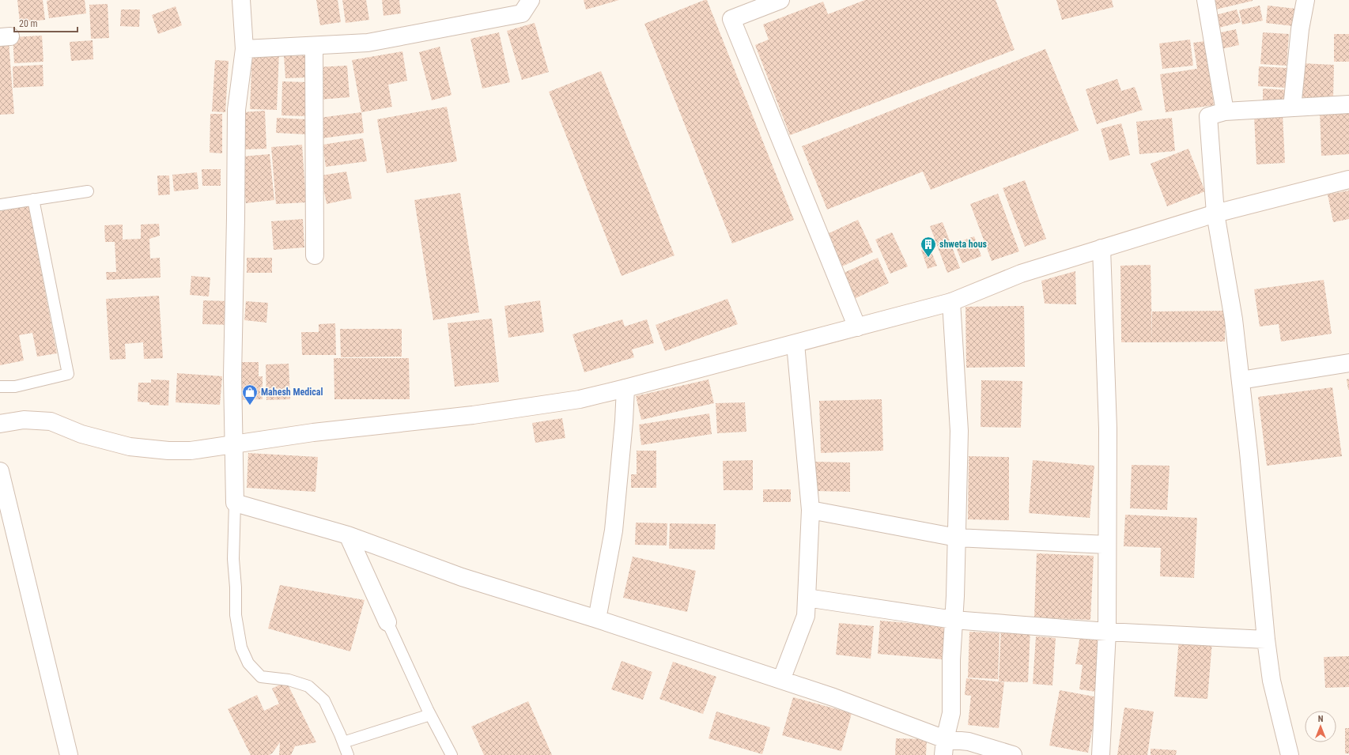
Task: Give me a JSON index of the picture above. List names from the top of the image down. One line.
{"places":{"building":["shweta hous"],"shop":["Mahesh Medical"]},"scale_bar":"20 m","north":"top"}
